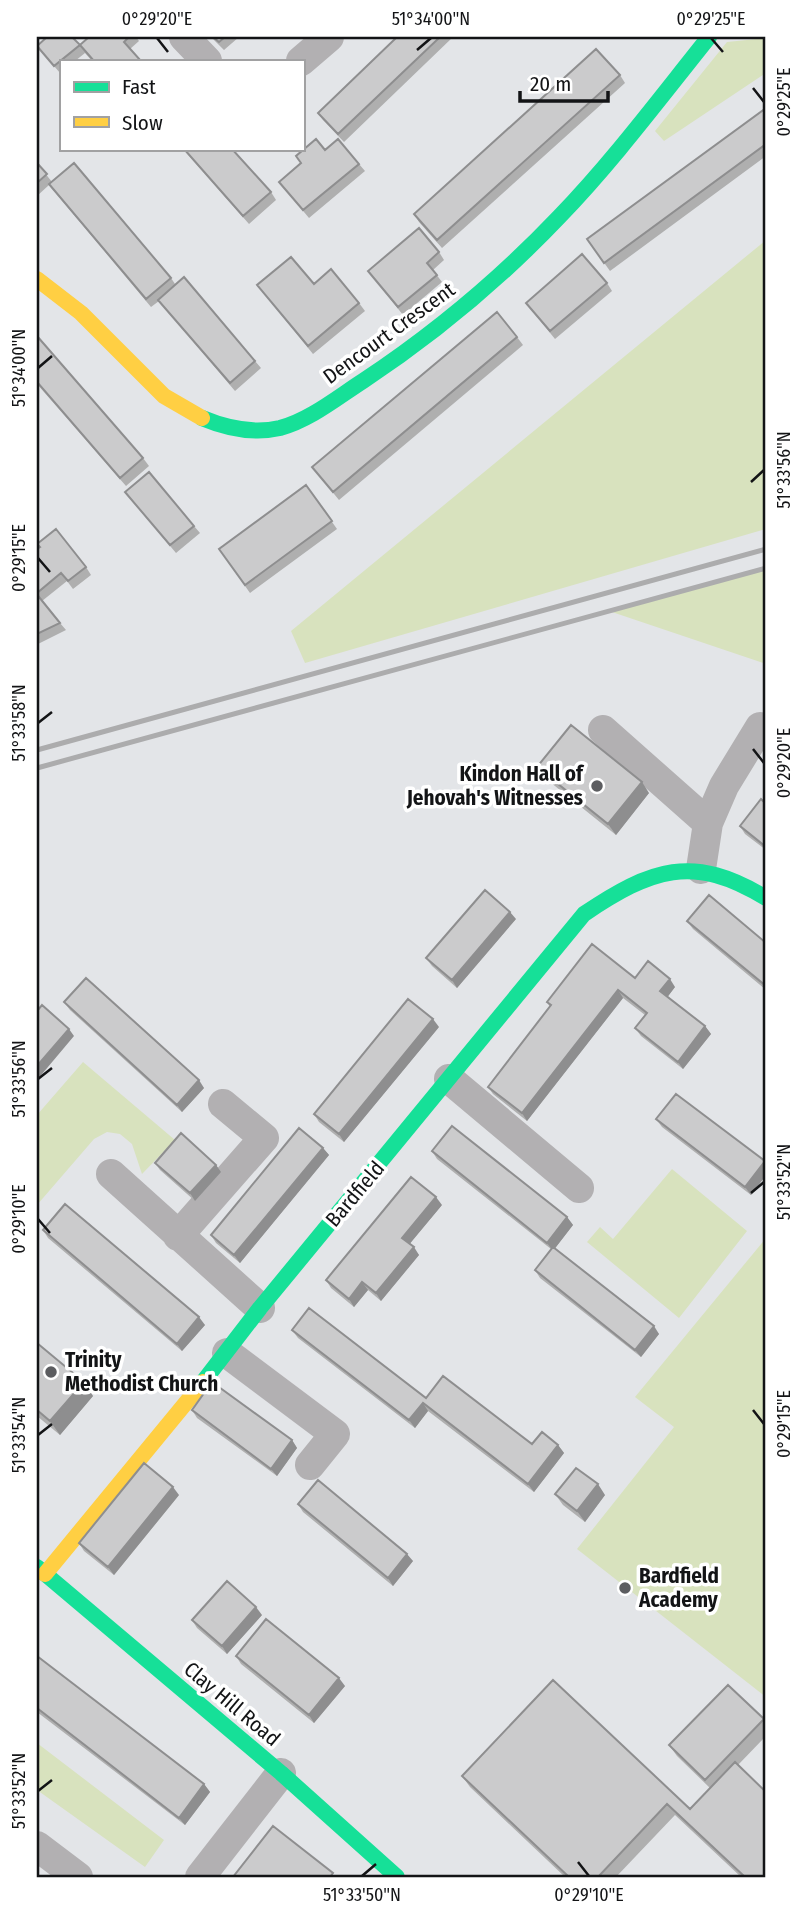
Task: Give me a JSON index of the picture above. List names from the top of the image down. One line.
{"streets":{"street":["Dencourt Crescent","Bardfield","Clay Hill Road"]},"crossings":[["Bardfield","Clay Hill Road"]],"places":["Kindon Hall of Jehovah's Witnesses","Trinity Methodist Church","Bardfield Academy"],"legend":["Fast","Slow"],"scale_bar":"20 m","coordinates":["0°29'20\"E","51°34'00\"N","0°29'25\"E","51°33'56\"N","0°29'15\"E","51°33'58\"N","51°33'52\"N","0°29'10\"E","51°33'54\"N","51°33'50\"N"]}
